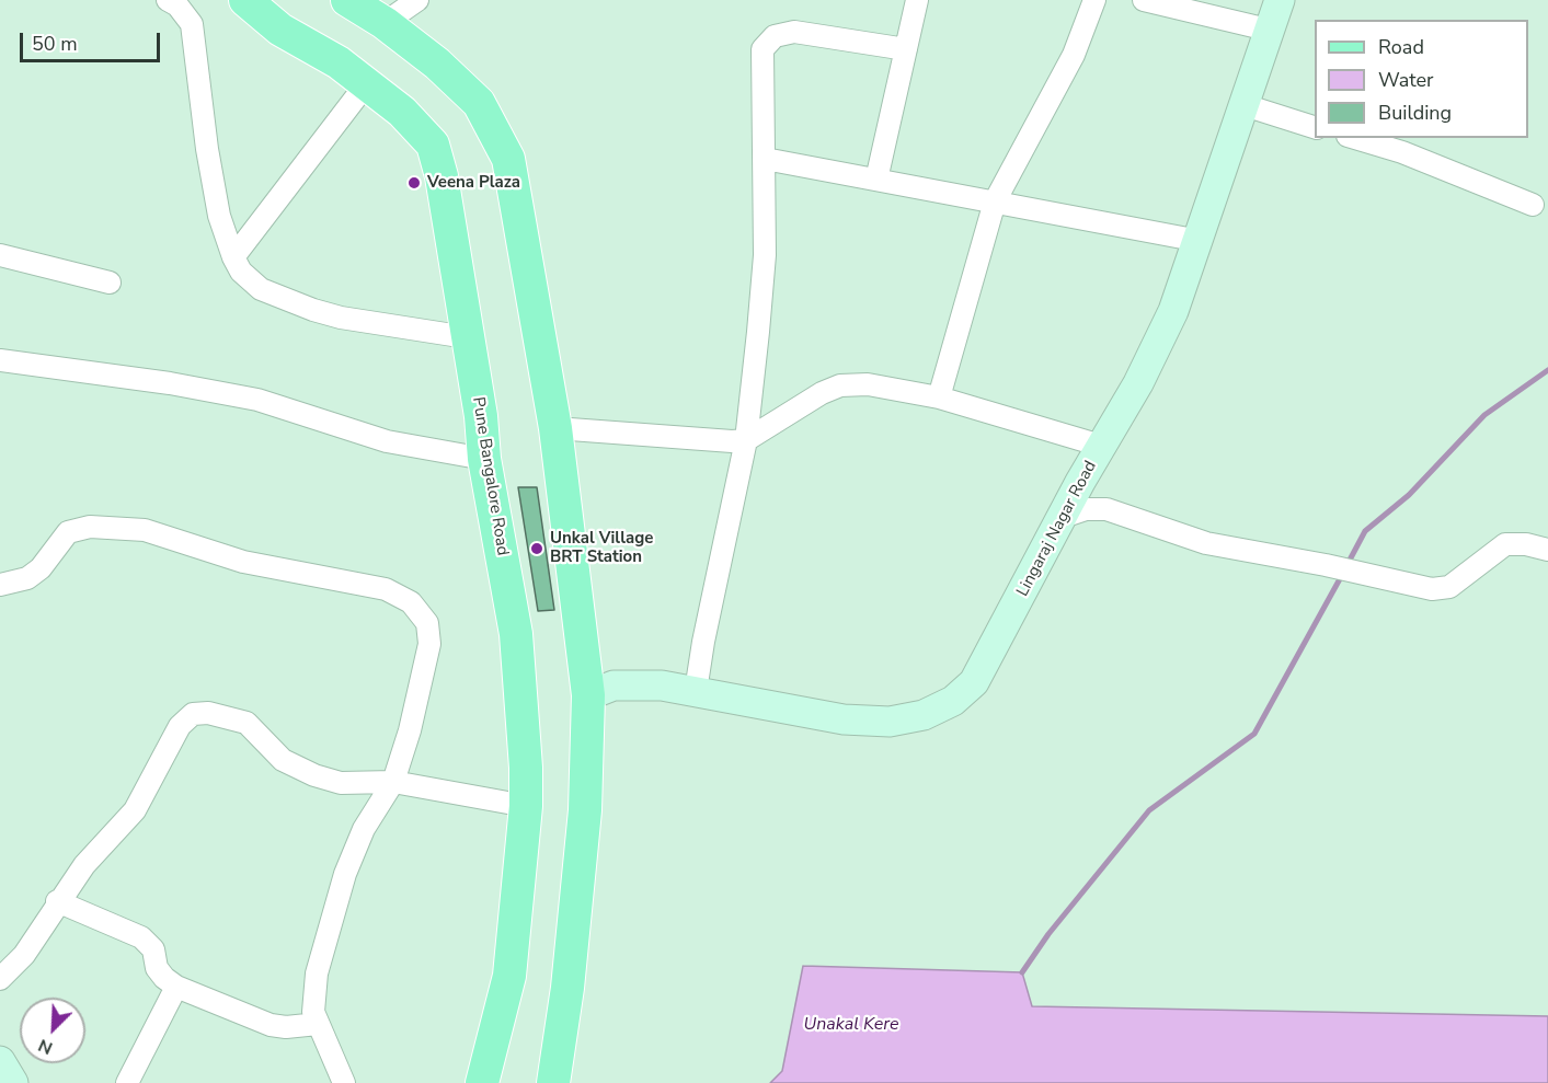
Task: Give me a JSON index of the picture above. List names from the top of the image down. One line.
{"streets":{"main road":["Pune Bangalore Road"],"street":["Lingaraj Nagar Road"]},"water":["Unakal Kere"],"places":["Veena Plaza","Unkal Village BRT Station"],"legend":["Road","Water","Building"],"scale_bar":"50 m","north":"bottom left"}
